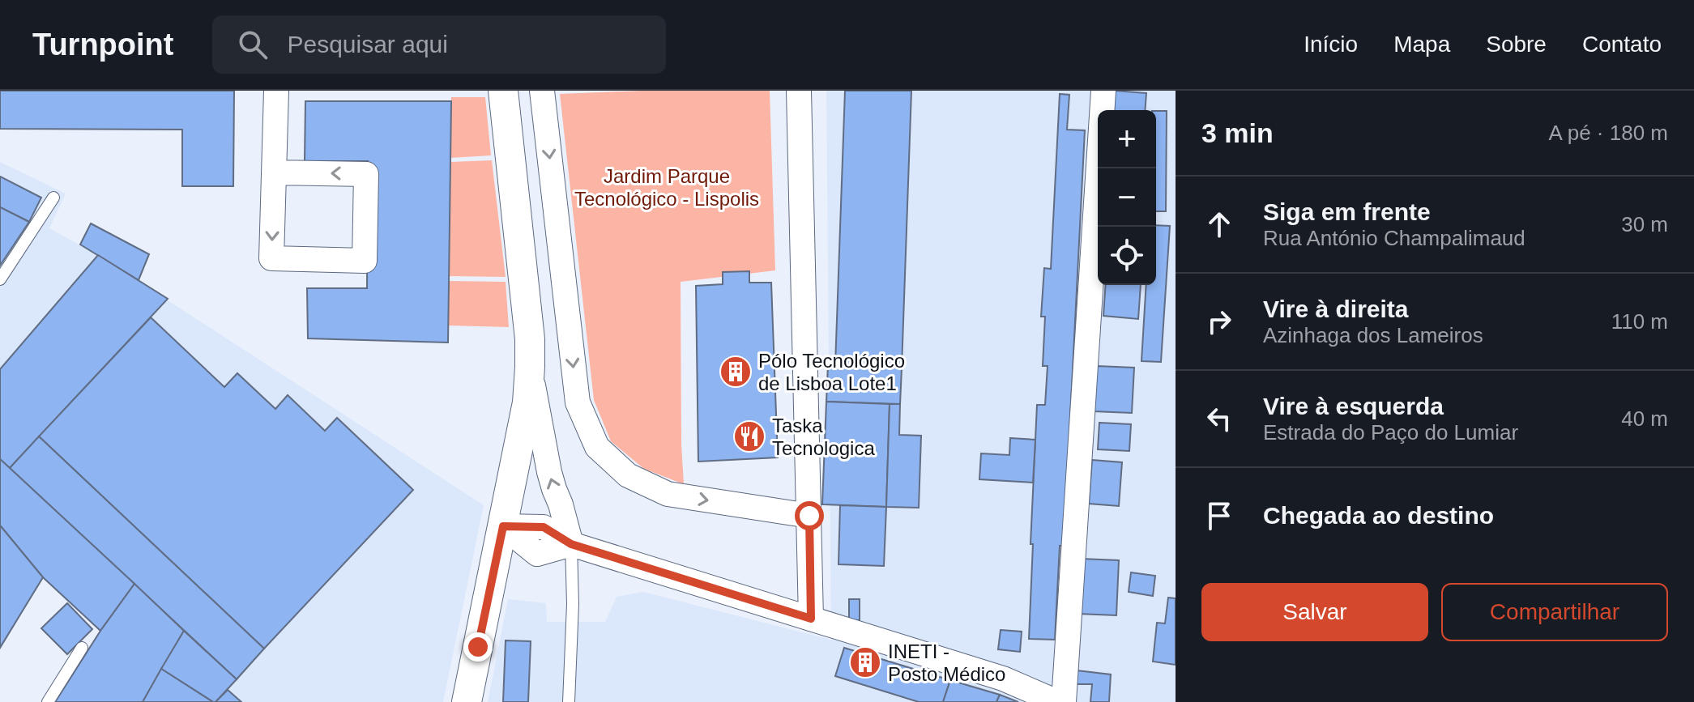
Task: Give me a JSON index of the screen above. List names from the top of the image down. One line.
{"parks":["Jardim Parque Tecnológico - Lispolis"],"places":{"building":["Pólo Tecnológico de Lisboa Lote1","INETI - Posto Médico"],"restaurant":["Taska Tecnologica"]},"page":{"header":"Turnpoint","search":"Pesquisar aqui","nav":["Início","Mapa","Sobre","Contato"],"heading":["3 min","A pé · 180 m"],"map_buttons":["+","−"],"list":[["Siga em frente","Rua António Champalimaud","30 m"],["Vire à direita","Azinhaga dos Lameiros","110 m"],["Vire à esquerda","Estrada do Paço do Lumiar","40 m"],"Chegada ao destino"],"buttons":["Salvar","Compartilhar"]}}
